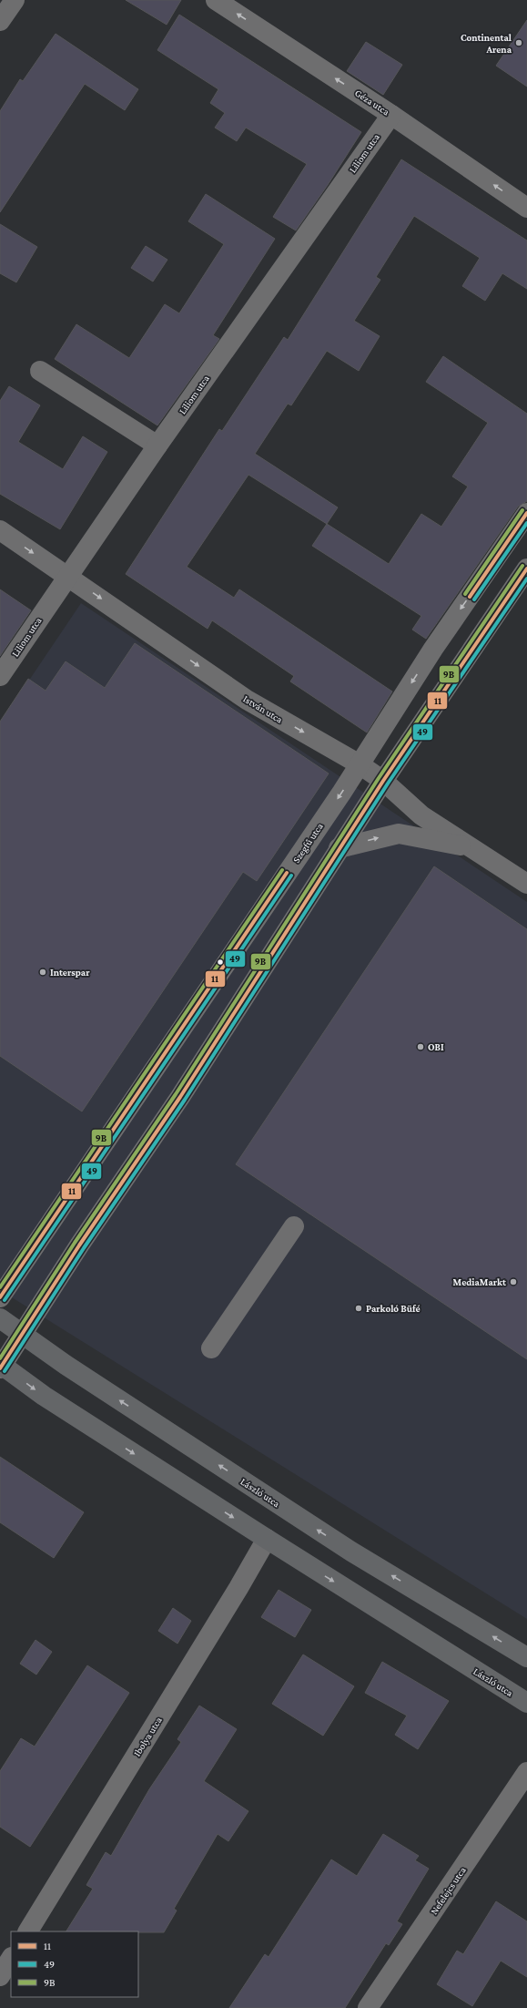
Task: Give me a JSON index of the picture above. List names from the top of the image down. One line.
{"streets":{"main road":["László utca"],"street":["Géza utca","Liliom utca","István utca","Szegfű utca","Ibolya utca","Nefelejcs utca"]},"crossings":[["Géza utca","Liliom utca"],["Liliom utca","István utca"],["István utca","Szegfű utca"],["László utca","Ibolya utca"]],"one_way":["Géza utca","István utca"],"places":["Continental Arena","Interspar","OBI","MediaMarkt","Parkoló Büfé"],"lines":["transit line 9B","transit line 11","transit line 49"],"legend":["11","49","9B"]}
